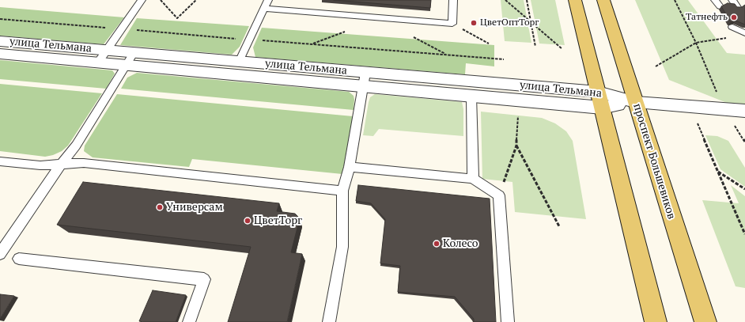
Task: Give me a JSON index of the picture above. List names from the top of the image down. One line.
{"streets":{"main road":["проспект Большевиков"],"street":["улица Тельмана"]},"crossings":[["улица Тельмана","проспект Большевиков"]],"places":["Татнефть","ЦветОптТорг","Универсам","ЦветТорг","Колесо"]}
